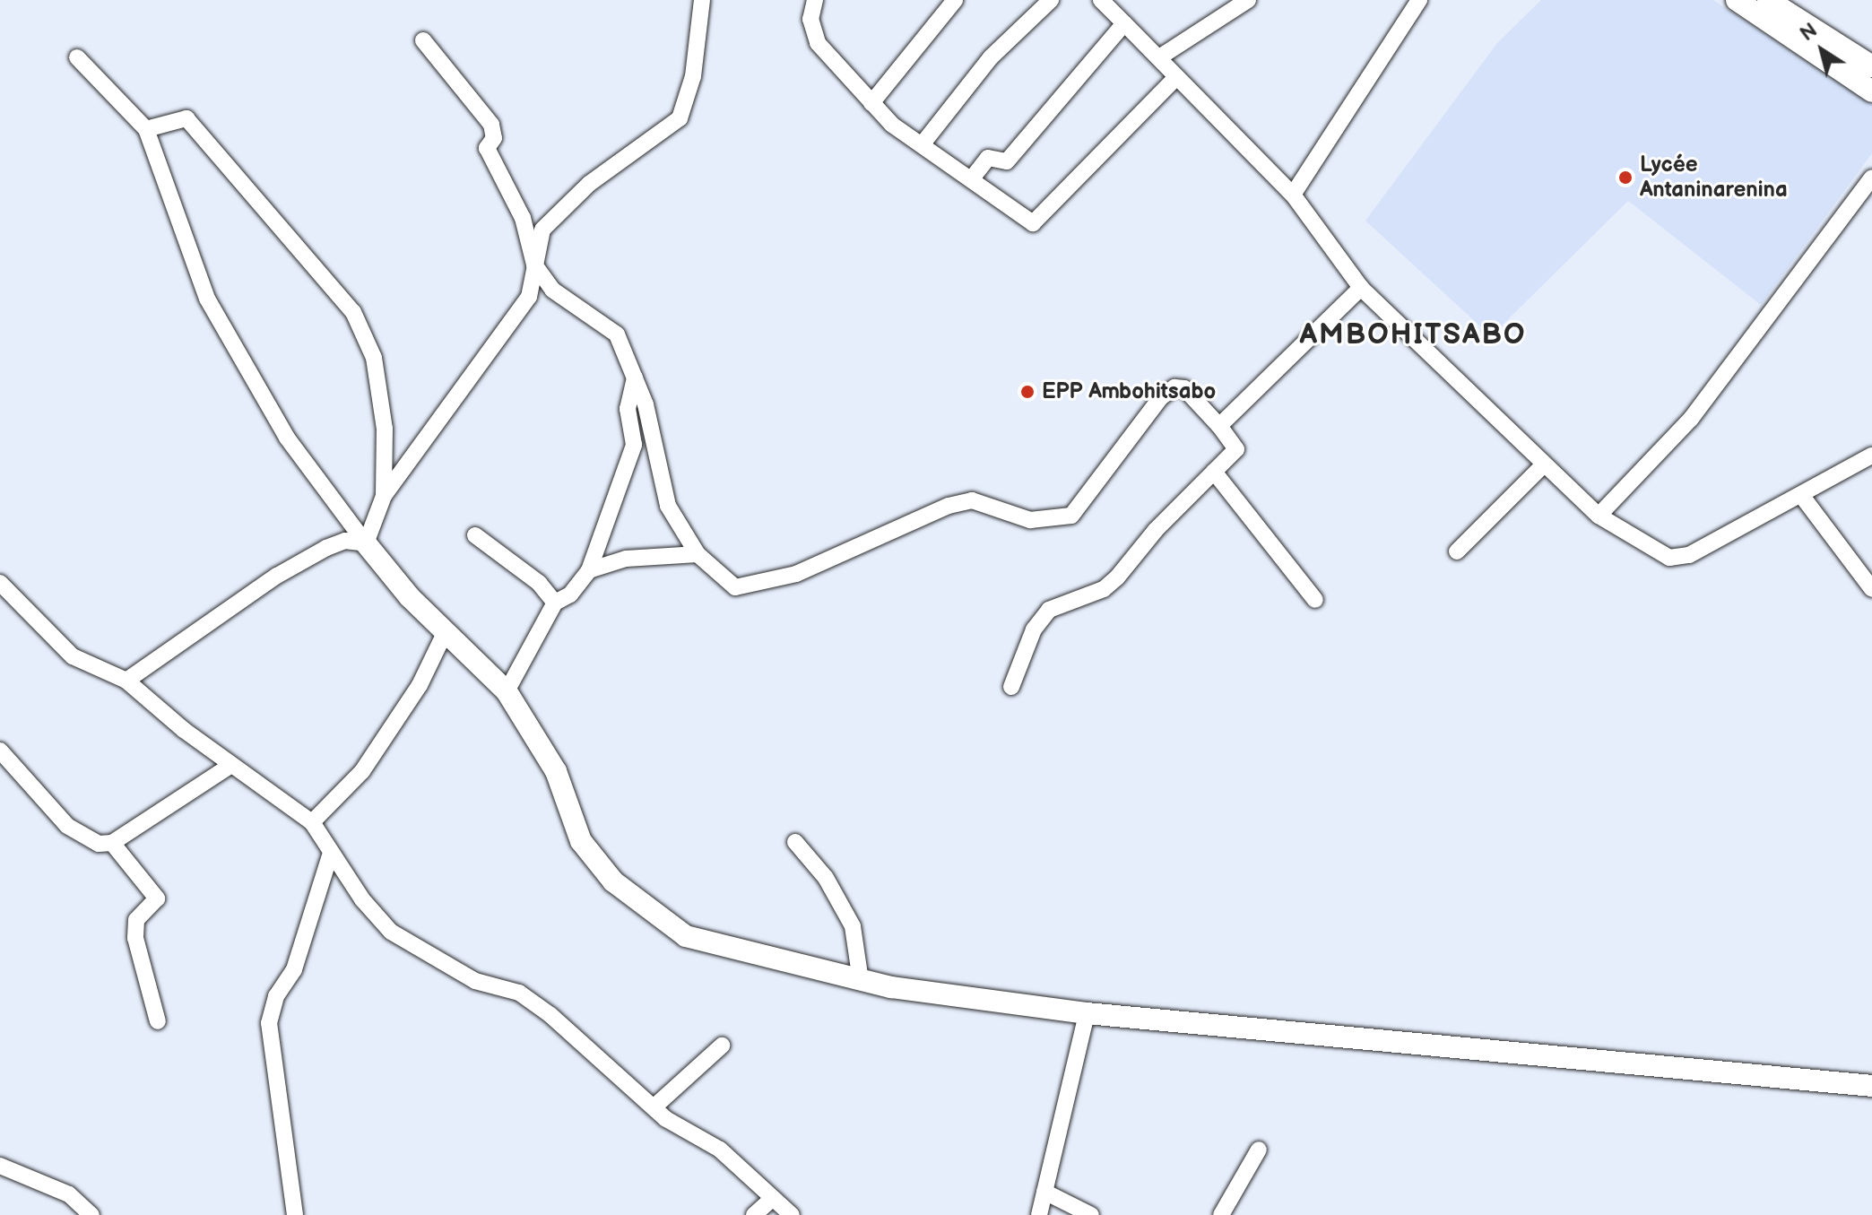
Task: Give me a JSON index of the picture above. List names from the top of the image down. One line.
{"districts":["AMBOHITSABO"],"places":["Lycée Antaninarenina","EPP Ambohitsabo"],"north":"top left"}
